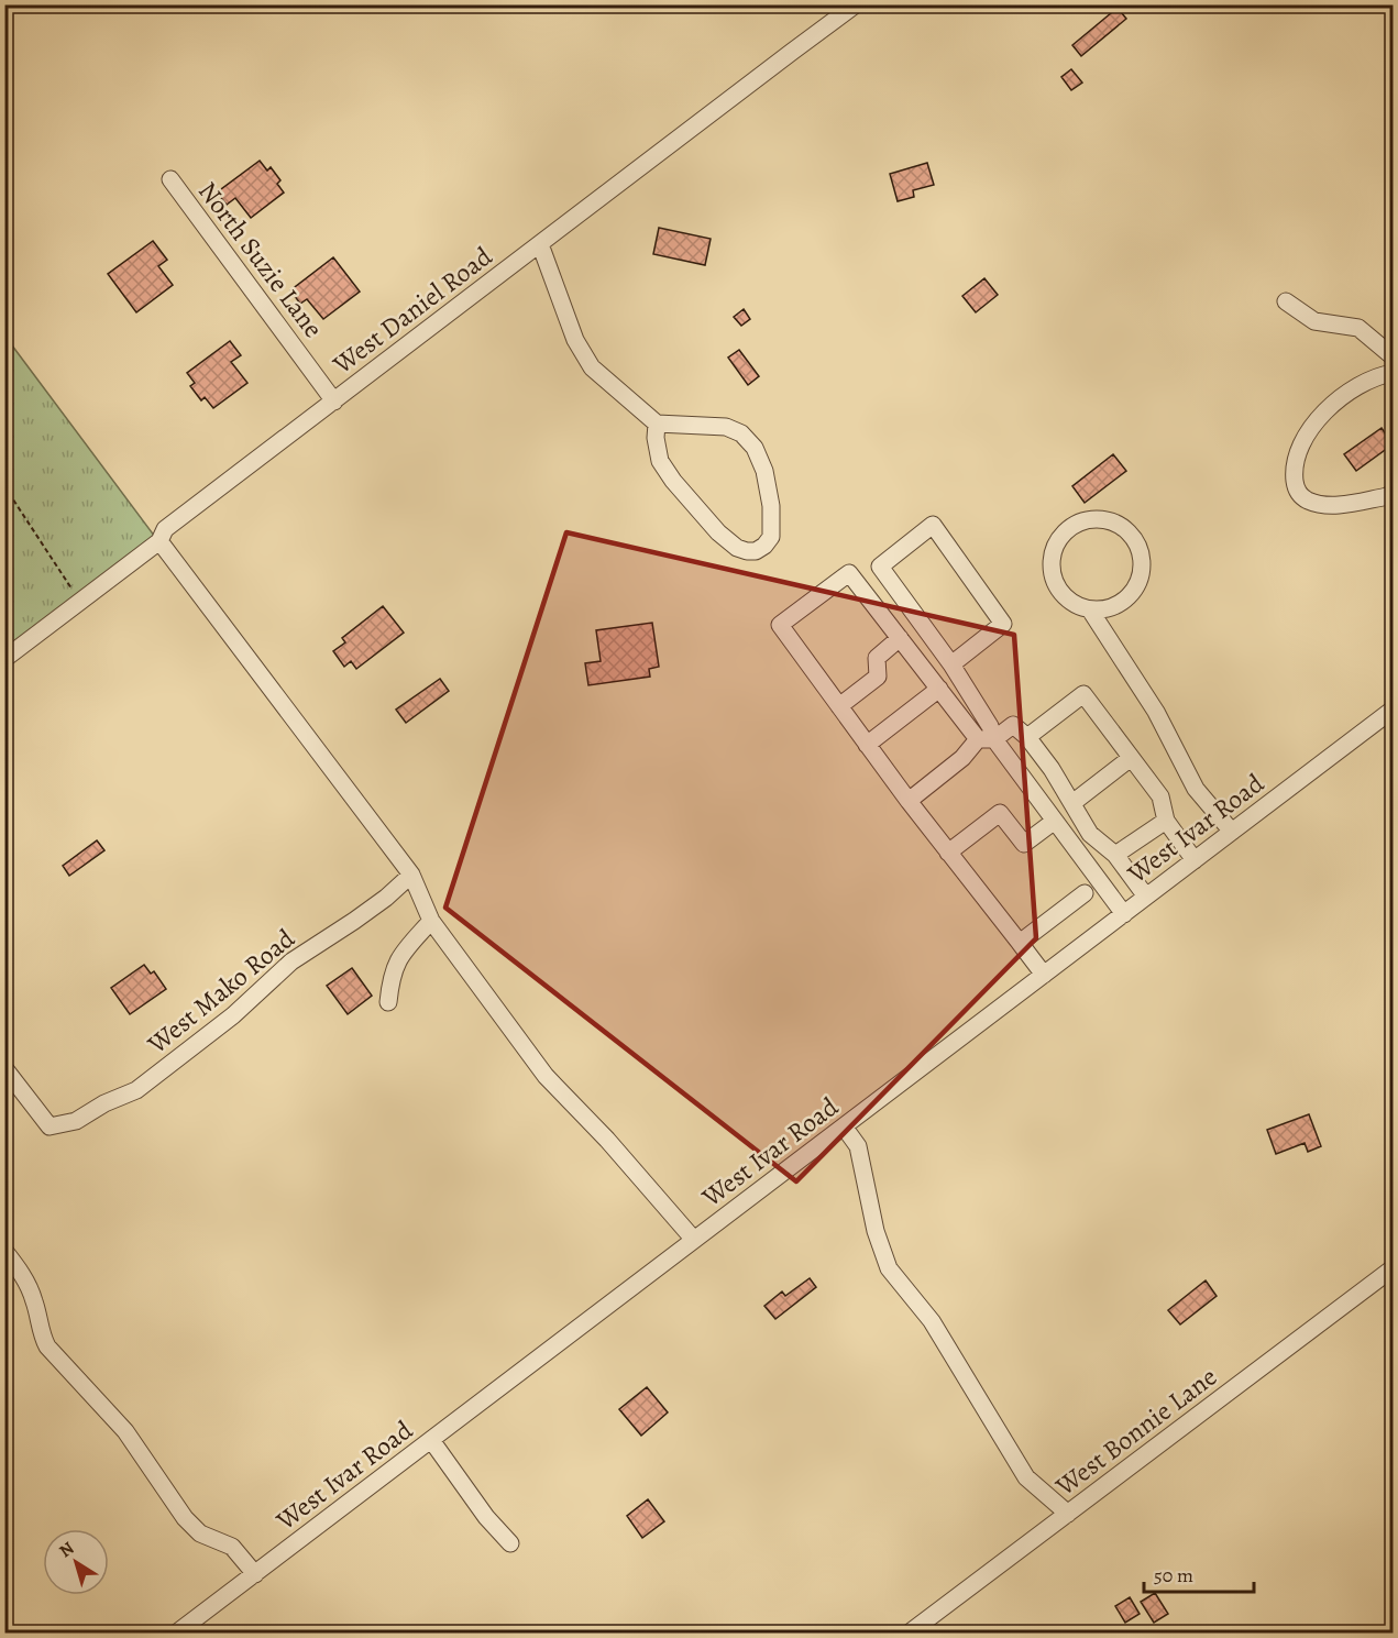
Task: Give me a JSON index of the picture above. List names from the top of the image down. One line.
{"streets":{"street":["North Suzie Lane","West Daniel Road","West Ivar Road","West Mako Road","West Bonnie Lane"]},"crossings":[["North Suzie Lane","West Daniel Road"]],"scale_bar":"50 m","north":"top left"}
